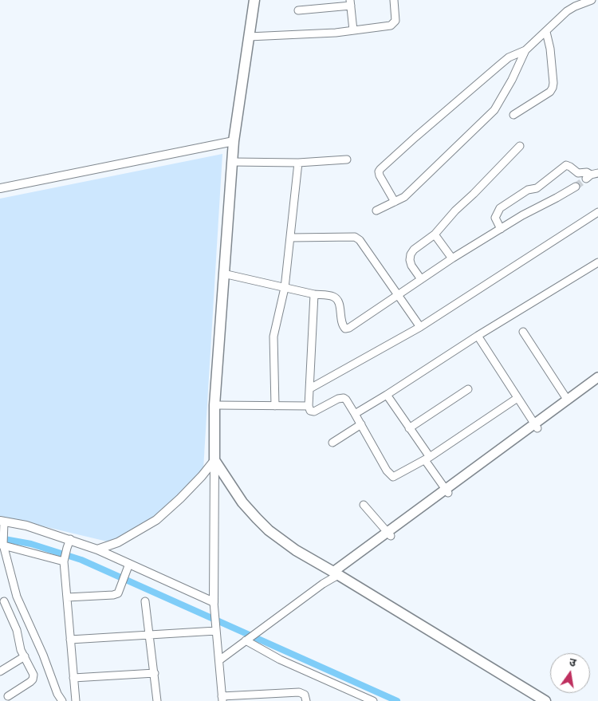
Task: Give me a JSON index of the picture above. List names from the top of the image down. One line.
{"north":"top"}
